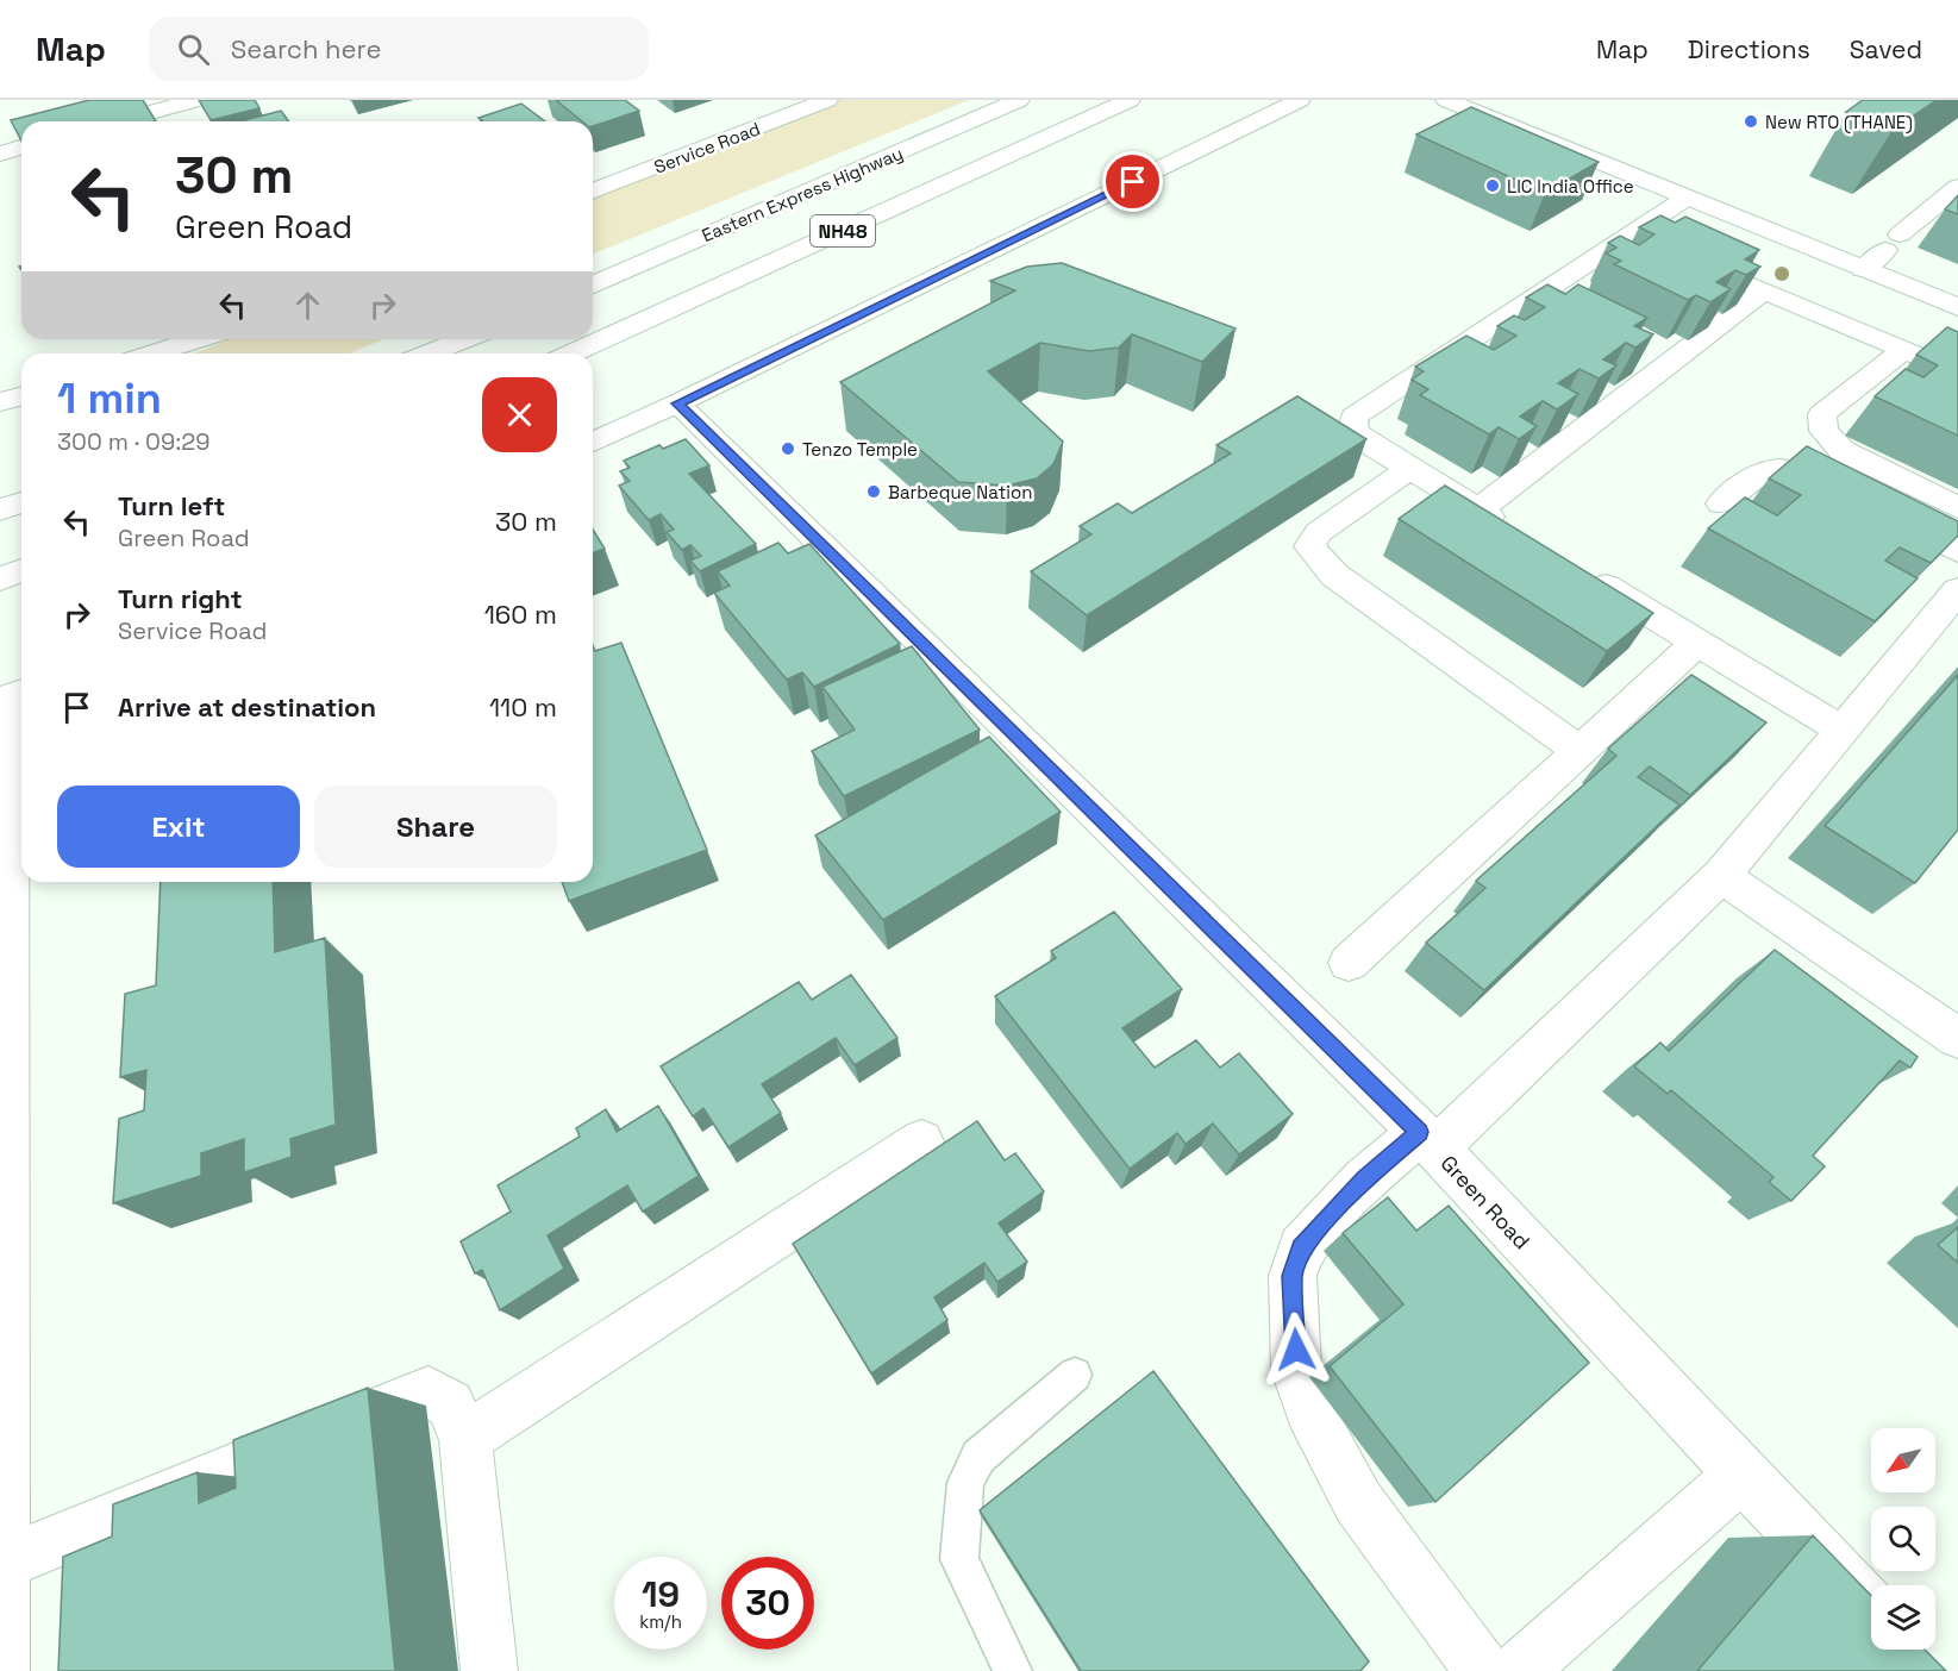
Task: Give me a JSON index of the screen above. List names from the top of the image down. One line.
{"streets":{"main road":["Service Road","Eastern Express Highway","NH48","Green Road"]},"places":["New RTO (THANE)","LIC India Office","Tenzo Temple","Barbeque Nation"],"north":"bottom left","page":{"header":"Map","search":"Search here","nav":["Map","Directions","Saved"],"turn":["30 m","Green Road"],"heading":["1 min","300 m · 09:29"],"list":[{"name":"Turn left","note":"Green Road","value":"30 m"},{"name":"Turn right","note":"Service Road","value":"160 m"},{"name":"Arrive at destination","value":"110 m"}],"buttons":["Exit","Share"],"speed":"19 km/h","limit":"30"}}
